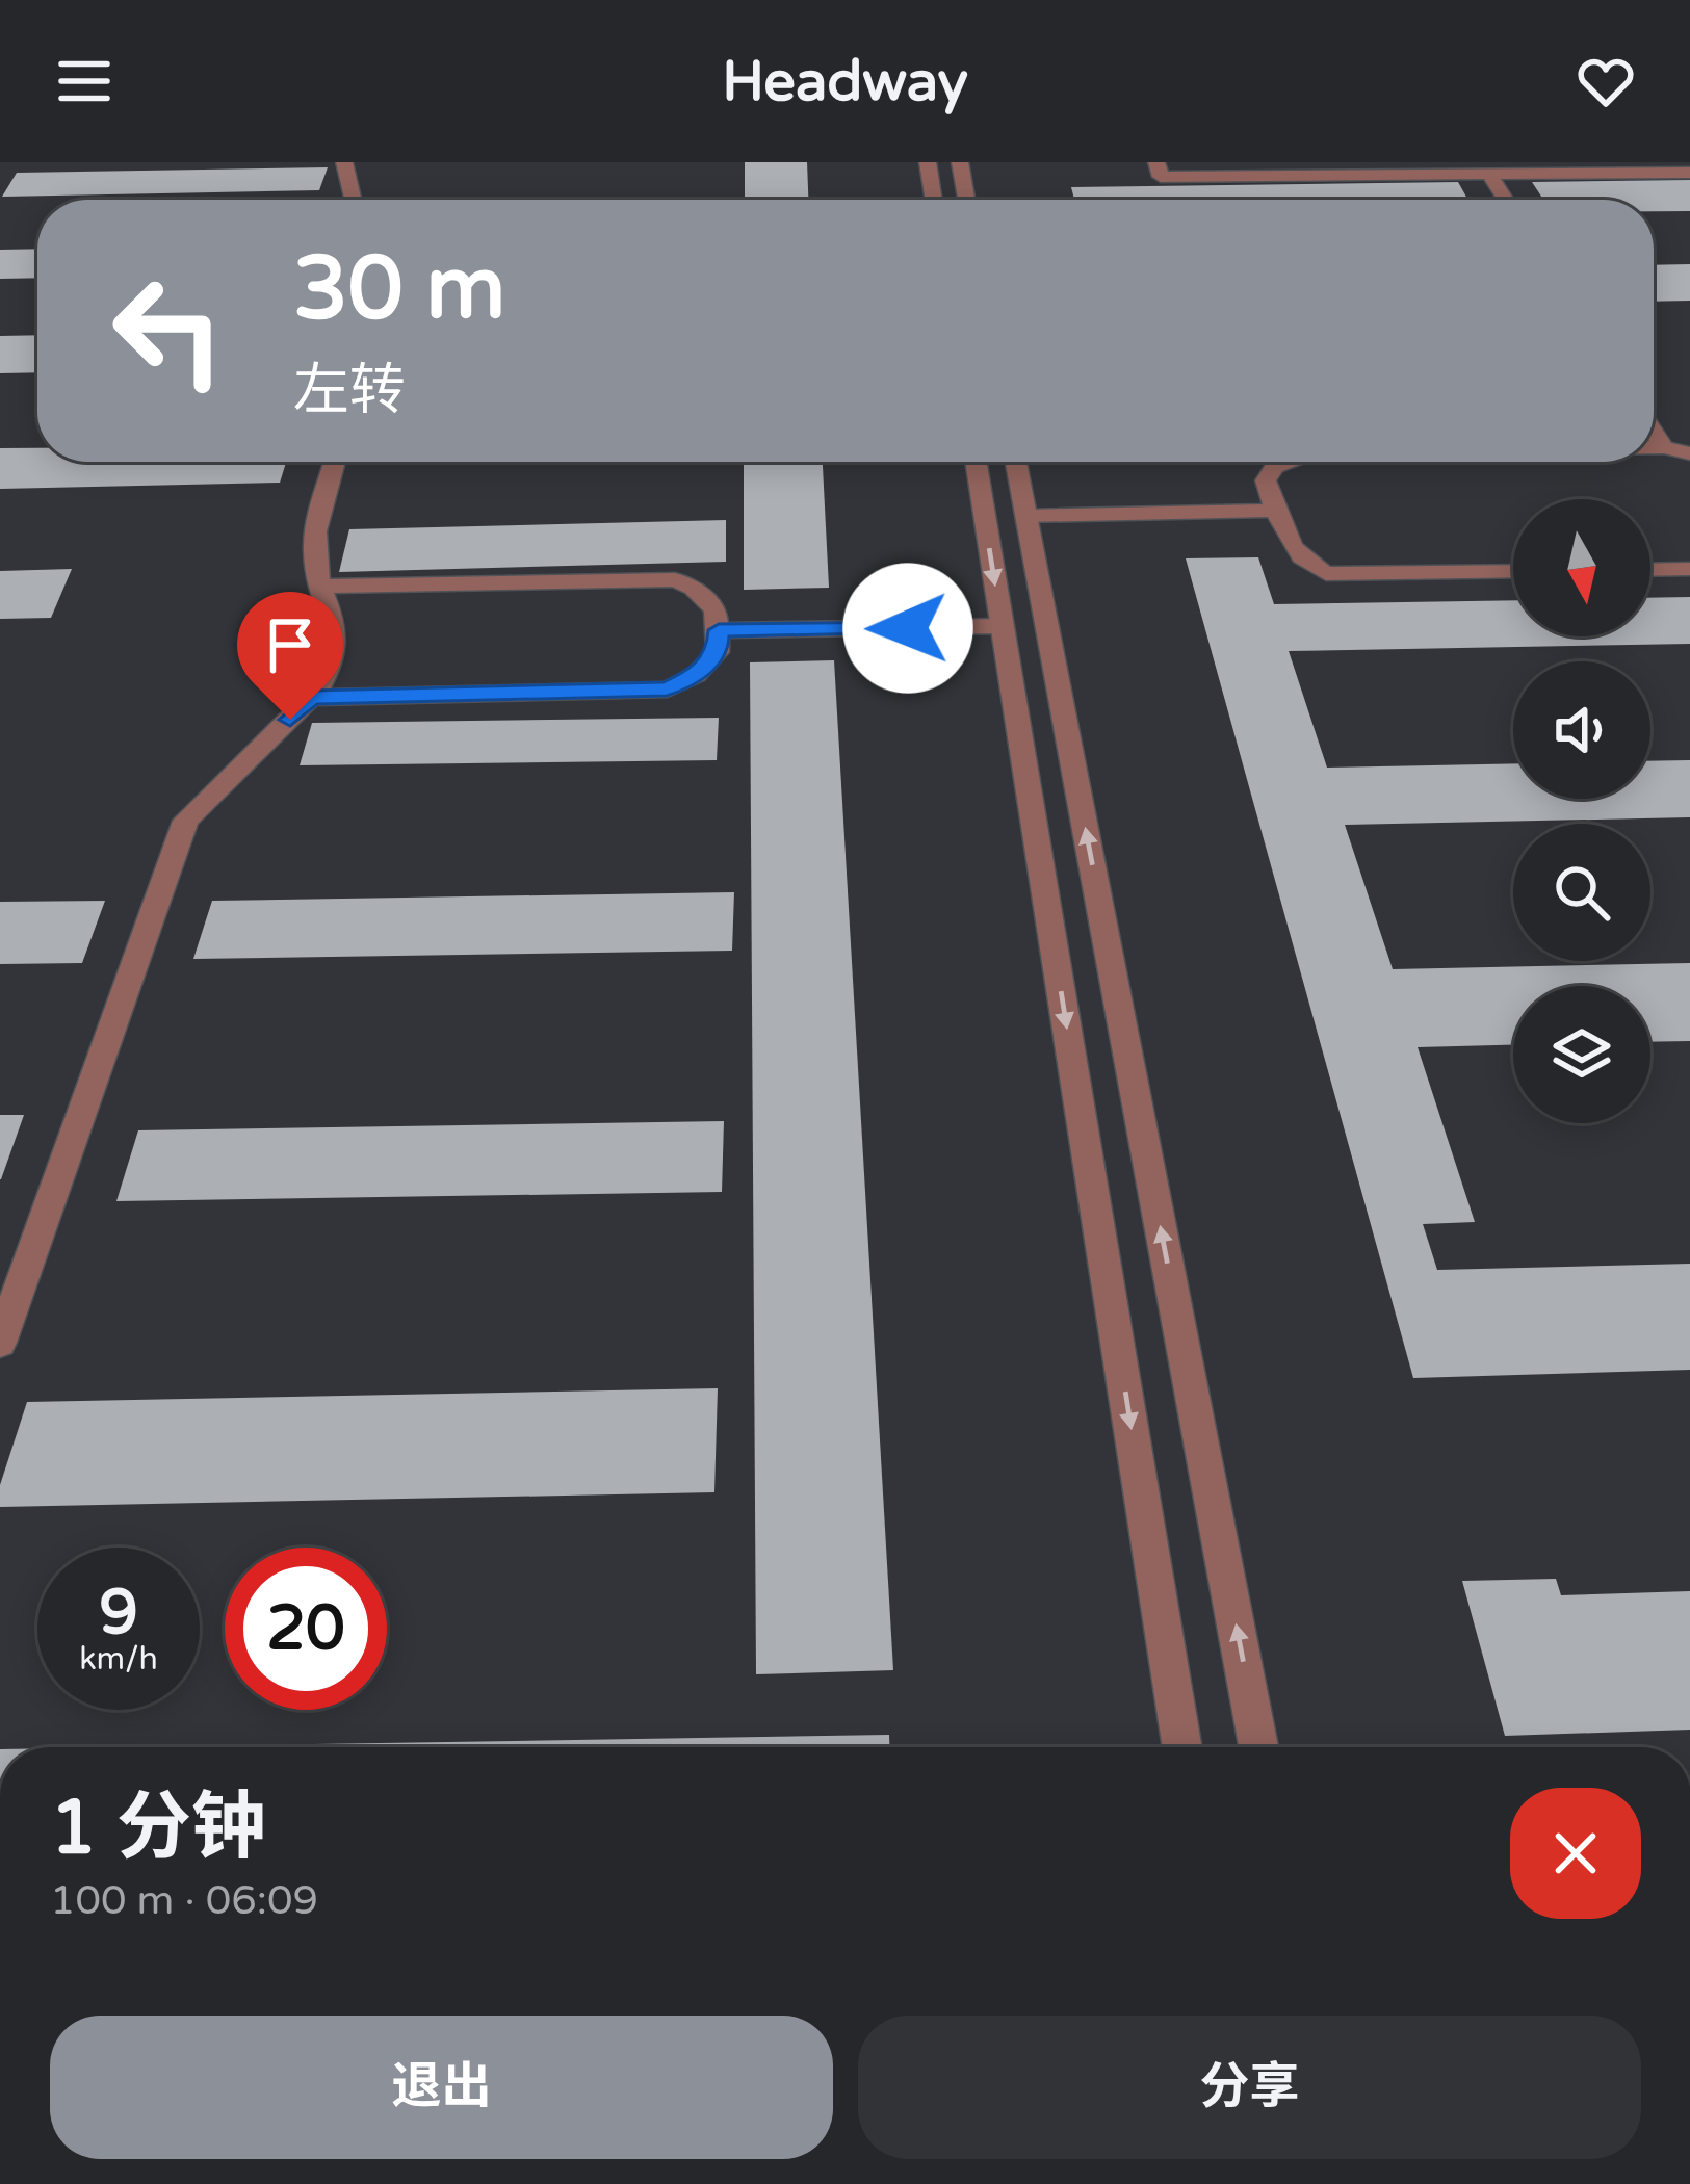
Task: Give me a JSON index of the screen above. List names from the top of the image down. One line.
{"north":"bottom","page":{"header":"Headway","turn":["30 m","左转"],"speed":"9 km/h","limit":"20","heading":["1 分钟","100 m · 06:09"],"buttons":["退出","分享"]}}
